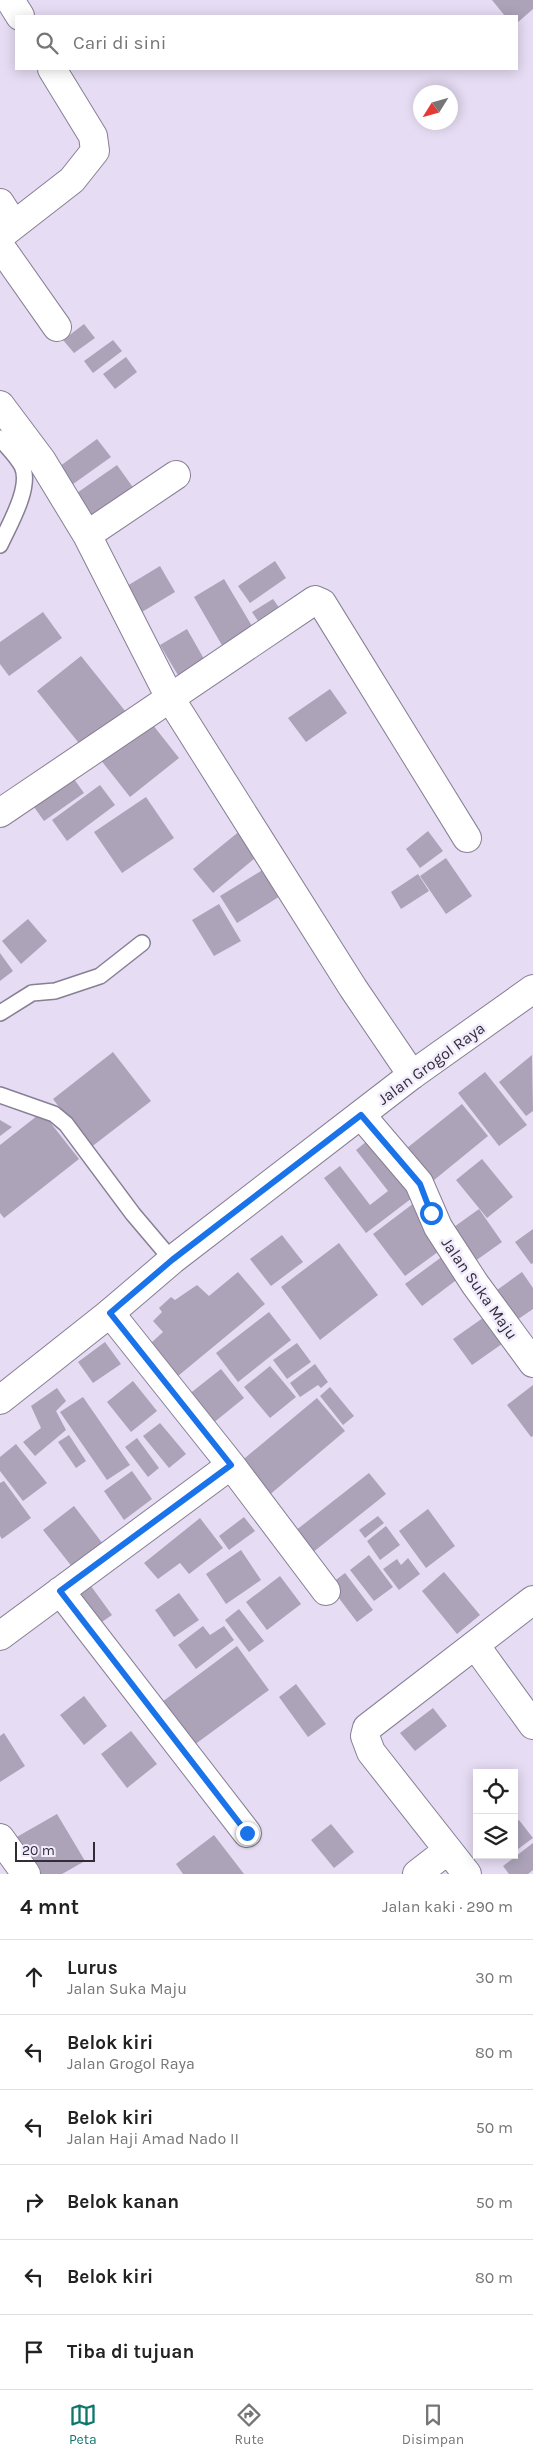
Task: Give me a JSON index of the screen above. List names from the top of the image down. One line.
{"streets":{"street":["Jalan Grogol Raya","Jalan Suka Maju"]},"crossings":[["Jalan Grogol Raya","Jalan Suka Maju"]],"scale_bar":"20 m","north":"bottom left","page":{"search":"Cari di sini","scale":"20 m","heading":["4 mnt","Jalan kaki · 290 m"],"list":[["Lurus","Jalan Suka Maju","30 m"],["Belok kiri","Jalan Grogol Raya","80 m"],["Belok kiri","Jalan Haji Amad Nado II","50 m"],["Belok kanan","50 m"],["Belok kiri","80 m"],"Tiba di tujuan"],"nav":["Peta","Rute","Disimpan"]}}
